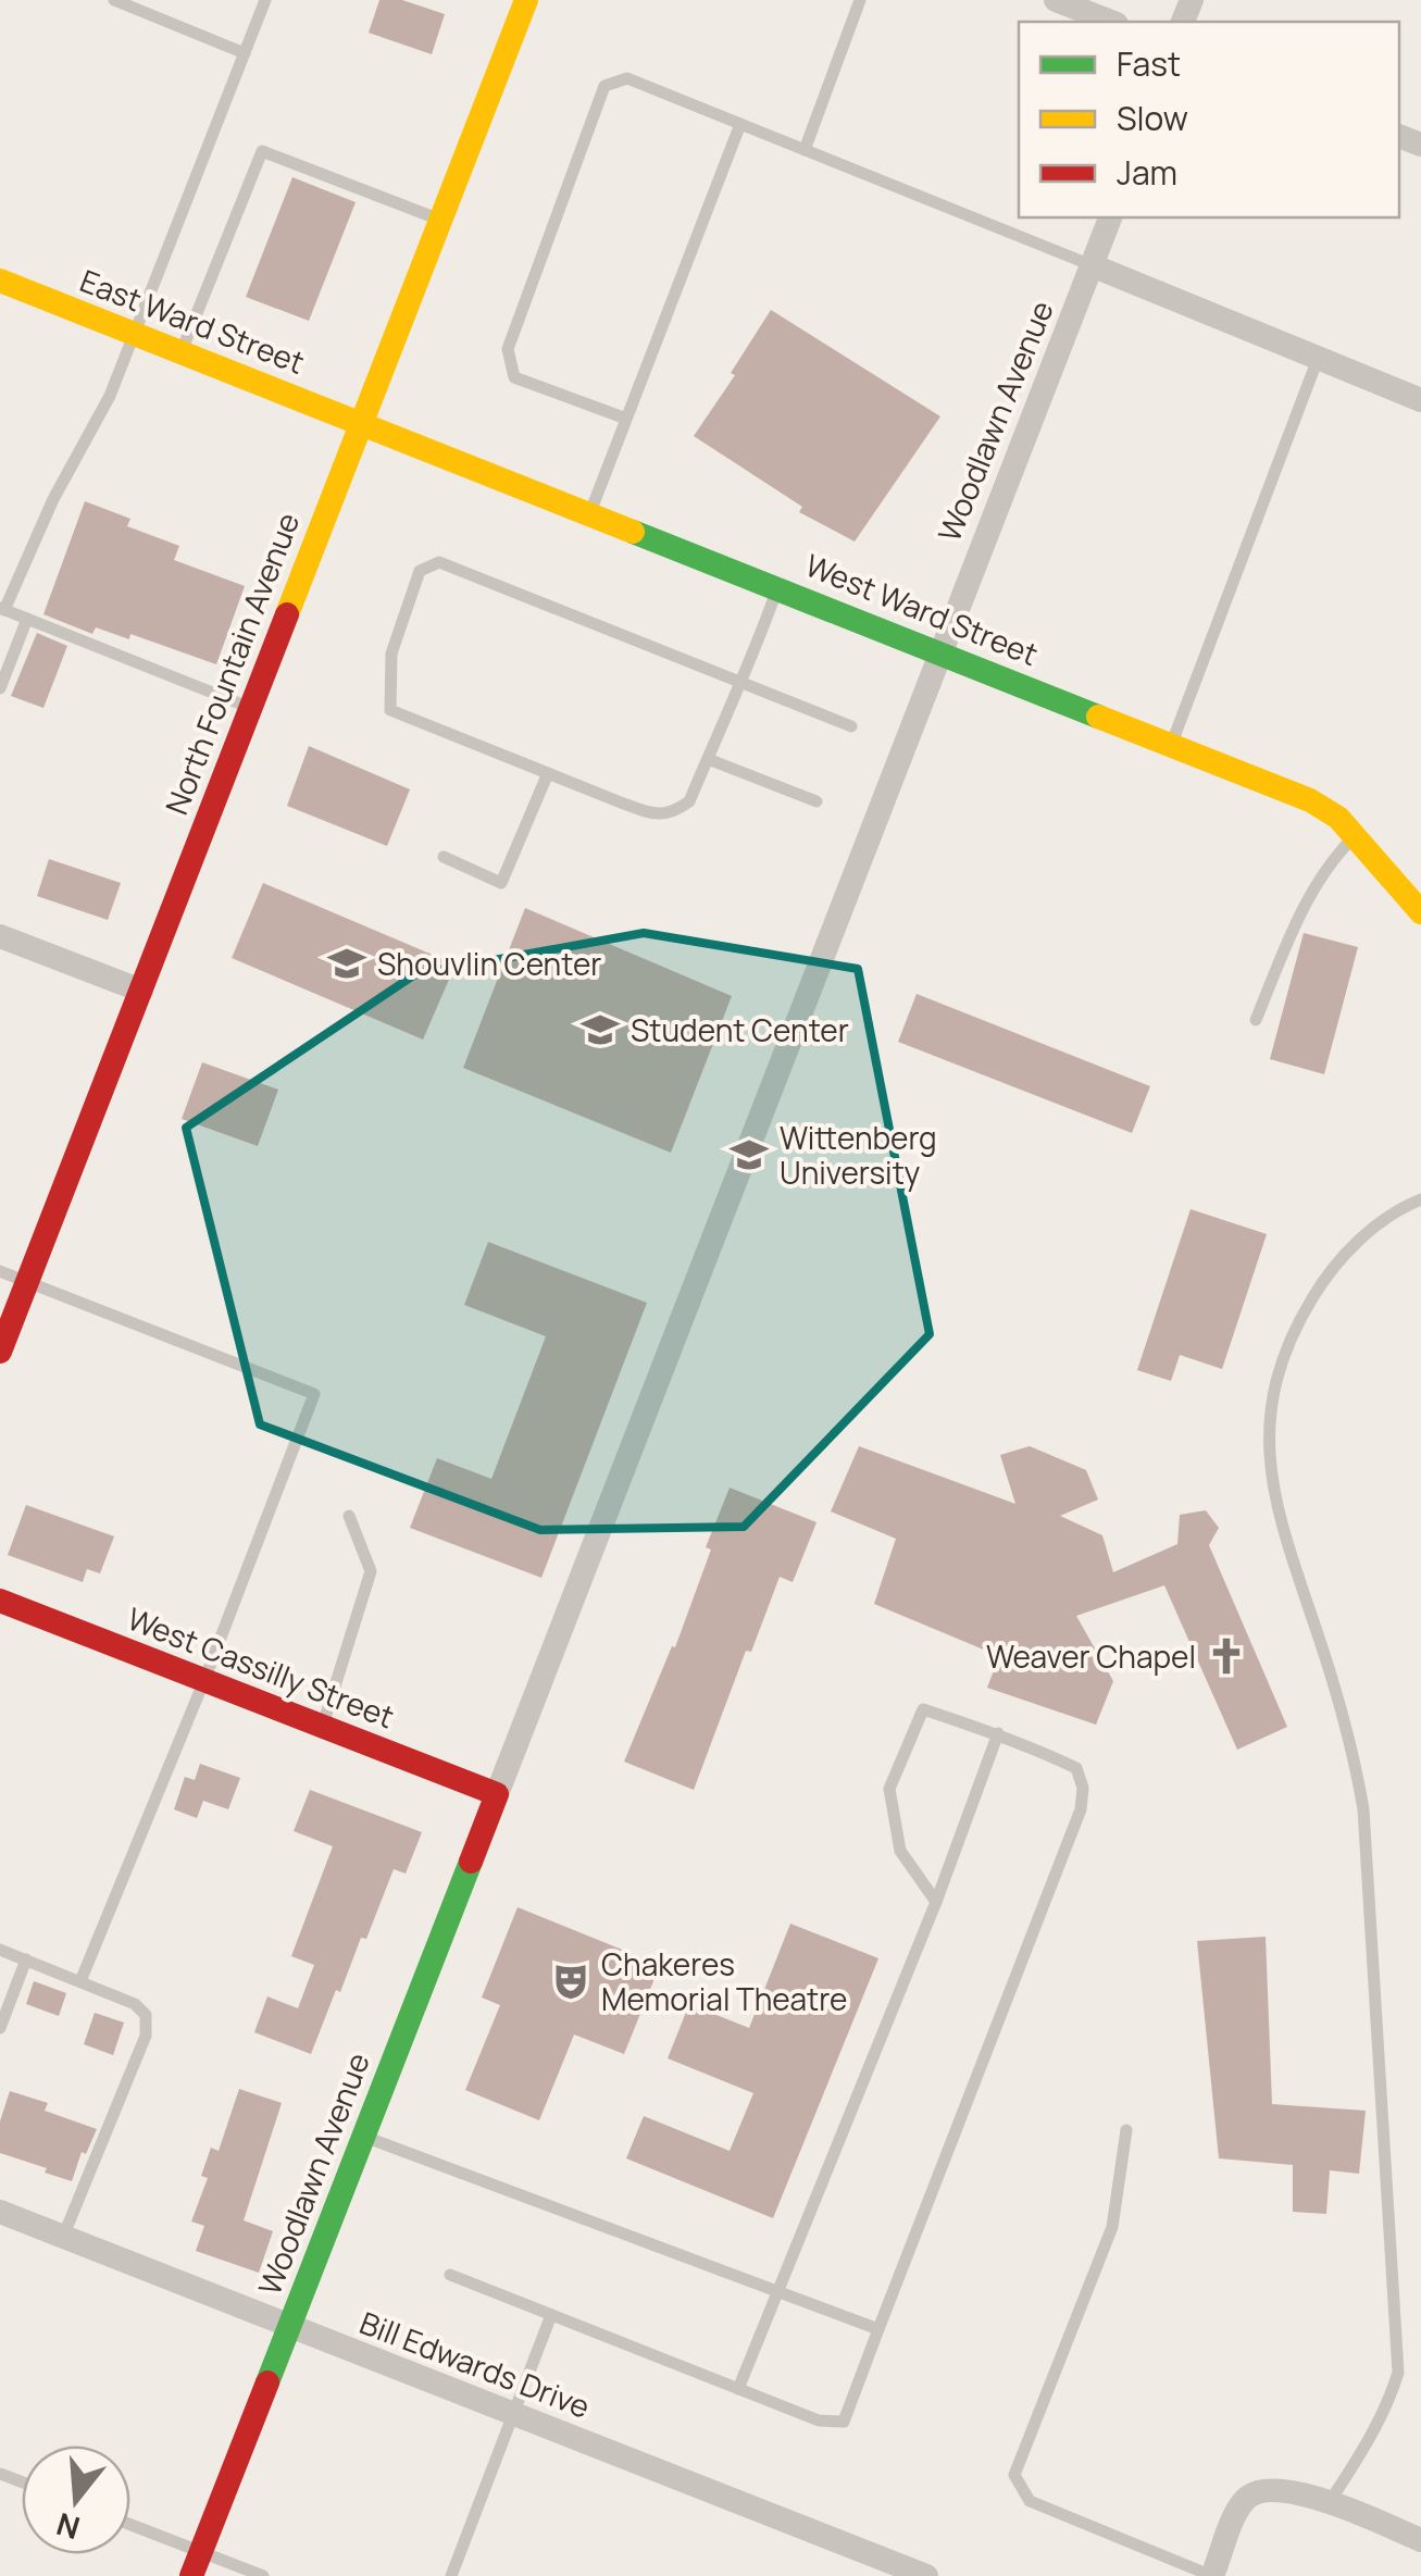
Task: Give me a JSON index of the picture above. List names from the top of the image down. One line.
{"streets":{"street":["East Ward Street","Woodlawn Avenue","West Ward Street","North Fountain Avenue","West Cassilly Street","Bill Edwards Drive"]},"crossings":[["East Ward Street","West Ward Street"],["East Ward Street","North Fountain Avenue"],["Woodlawn Avenue","West Ward Street"],["Woodlawn Avenue","West Cassilly Street"],["Woodlawn Avenue","Bill Edwards Drive"],["West Ward Street","North Fountain Avenue"]],"places":{"school or university":["Shouvlin Center","Student Center","Wittenberg University"],"church":["Weaver Chapel"],"theatre":["Chakeres Memorial Theatre"]},"legend":["Fast","Slow","Jam"],"north":"bottom"}
